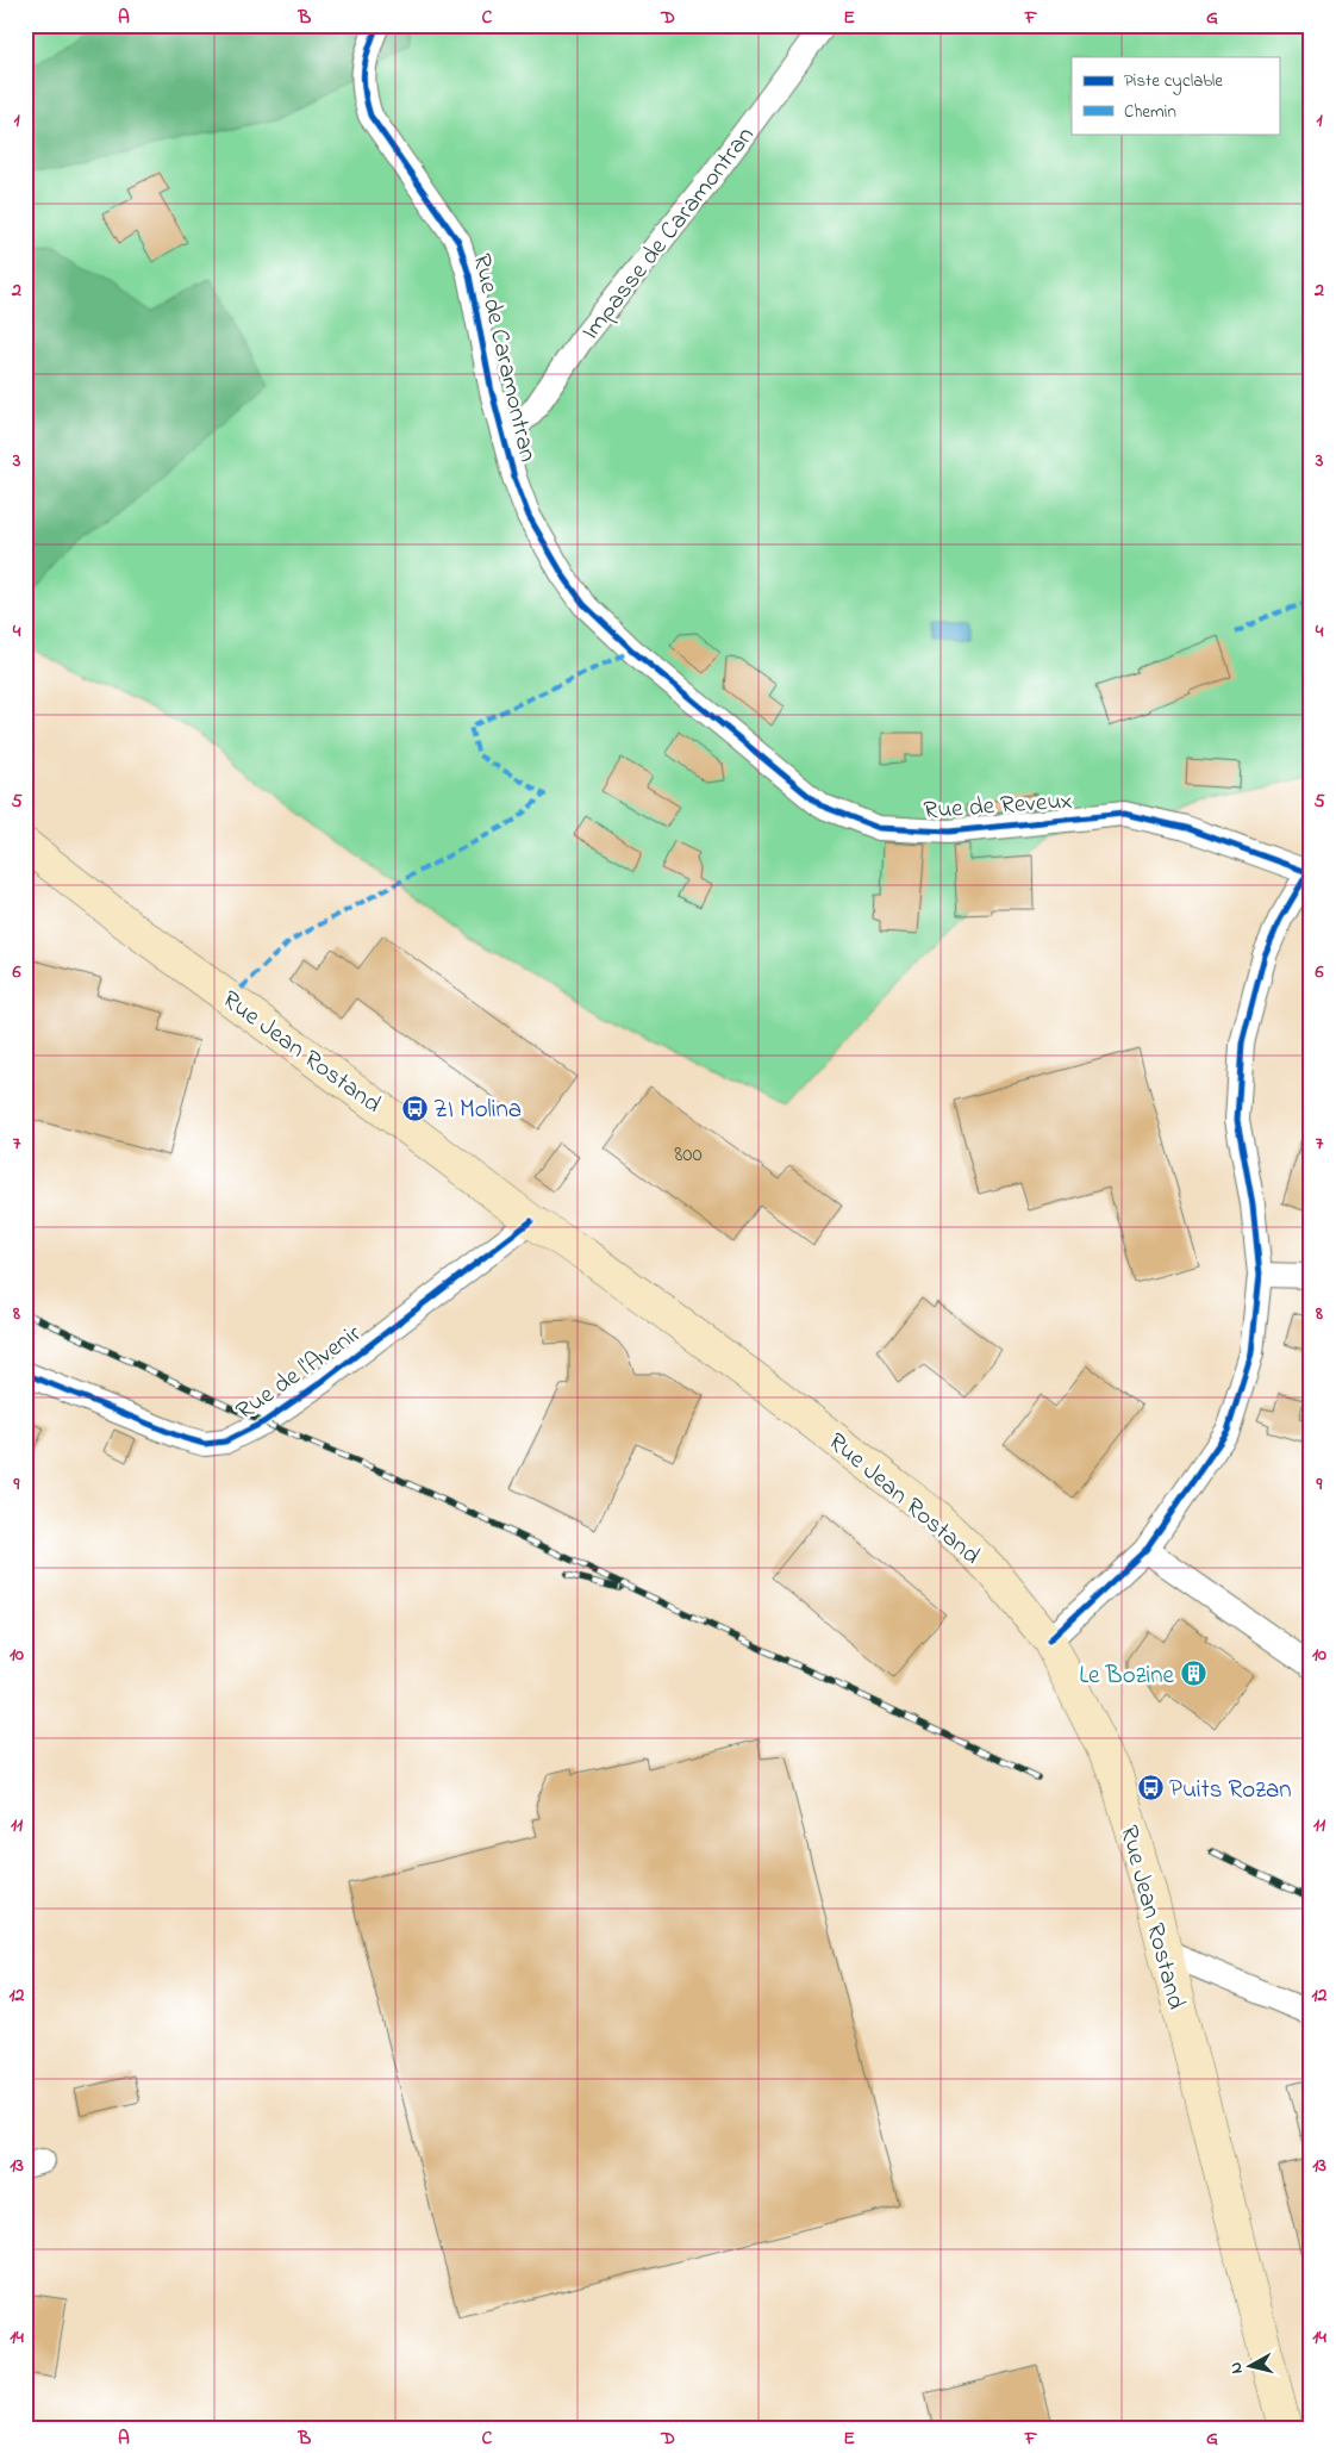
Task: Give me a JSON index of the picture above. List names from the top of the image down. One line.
{"streets":{"main road":["Rue Jean Rostand"],"street":["Impasse de Caramontran","Rue de Caramontran","Rue de Reveux","Rue de l'Avenir"]},"crossings":[["Impasse de Caramontran","Rue de Caramontran"],["Rue de Caramontran","Rue de Reveux"],["Rue Jean Rostand","Rue de l'Avenir"]],"places":{"bus stop":["ZI Molina","Puits Rozan"],"building":["Le Bozine"]},"house_numbers":["800"],"legend":["Piste cyclable","Chemin"],"north":"left","grid":{"columns":["A","B","C","D","E","F","G"],"rows":["1","2","3","4","5","6","7","8","9","10","11","12","13","14"]}}
